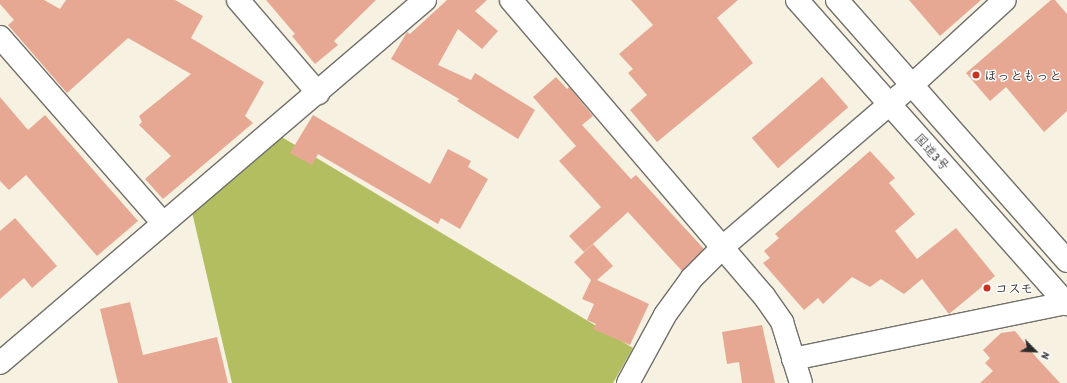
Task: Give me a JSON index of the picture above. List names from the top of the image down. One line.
{"streets":{"main road":["国道3号"]},"places":["ほっともっと","コスモ"],"north":"bottom right"}
